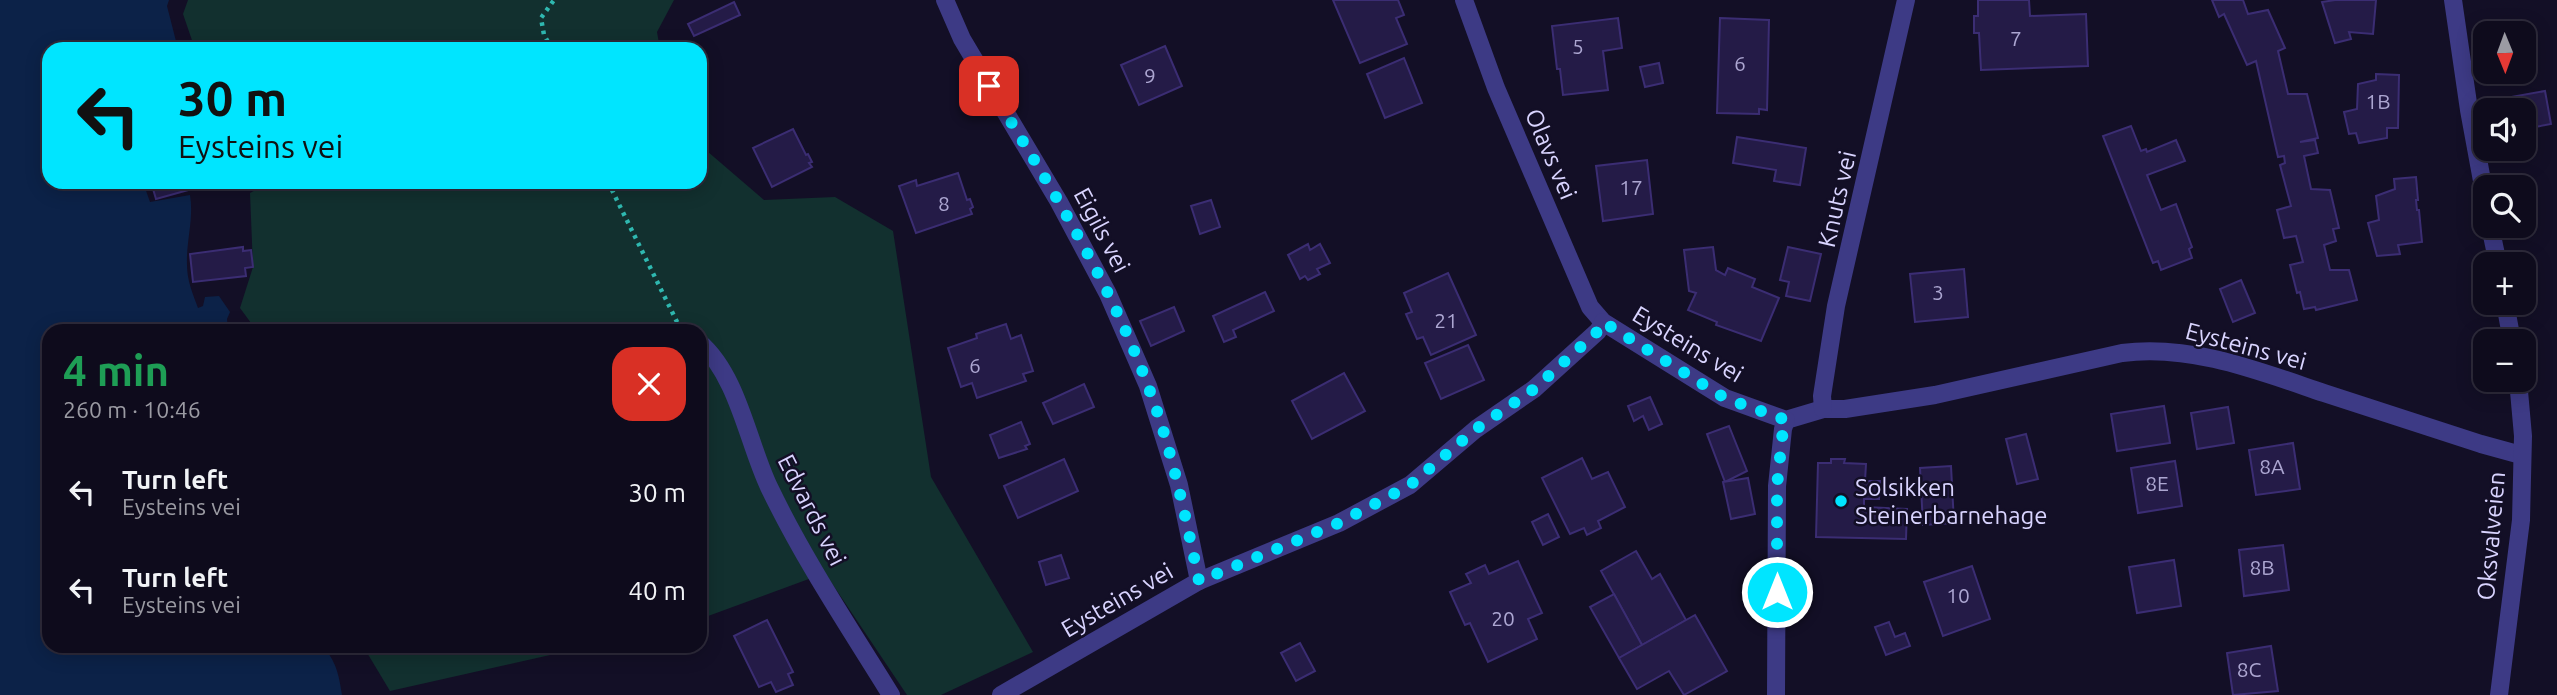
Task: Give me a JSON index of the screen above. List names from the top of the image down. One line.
{"streets":{"street":["Olavs vei","Knuts vei","Eigils vei","Eysteins vei","Edvards vei","Oksvalveien"]},"crossings":[["Olavs vei","Eysteins vei"],["Knuts vei","Eysteins vei"],["Eigils vei","Eysteins vei"],["Eysteins vei","Oksvalveien"]],"places":["Solsikken Steinerbarnehage"],"house_numbers":["7","5","6","9","1B","17","8","3","21","6","8A","8E","8B","10","20","8C"],"north":"bottom","page":{"map_buttons":["+","−"],"turn":["30 m","Eysteins vei"],"heading":["4 min","260 m · 10:46"],"list":[{"name":"Turn left","note":"Eysteins vei","value":"30 m"},{"name":"Turn left","note":"Eysteins vei","value":"40 m"}]}}
